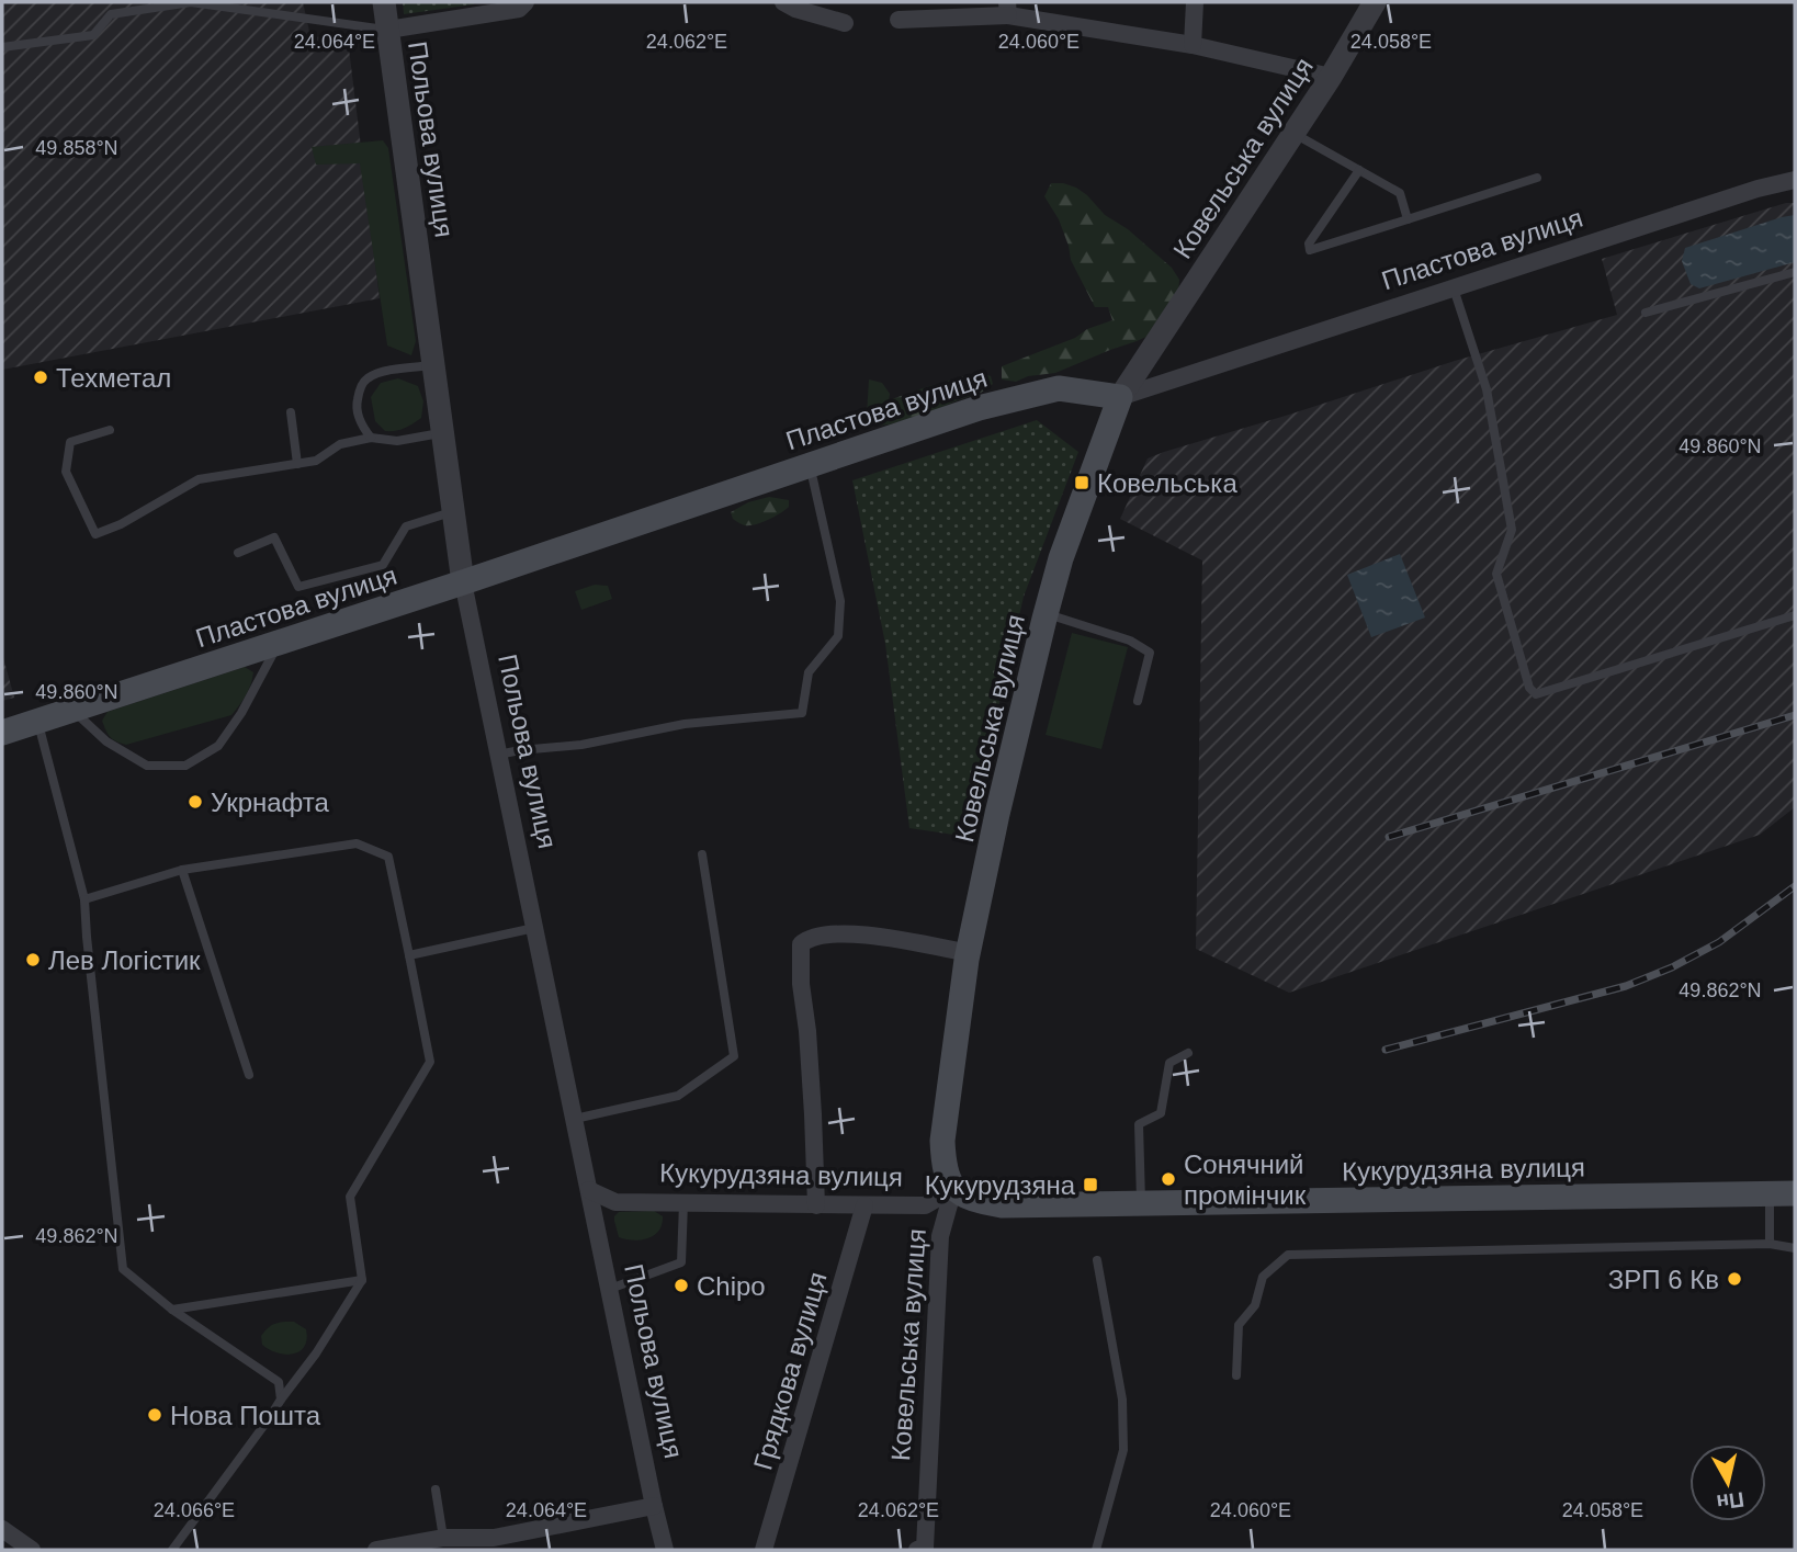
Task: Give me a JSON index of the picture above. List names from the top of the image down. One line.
{"streets":{"main road":["Ковельська вулиця","Пластова вулиця","Кукурудзяна вулиця"],"street":["Польова вулиця","Грядкова вулиця"]},"crossings":[["Польова вулиця","Пластова вулиця"],["Польова вулиця","Кукурудзяна вулиця"],["Ковельська вулиця","Пластова вулиця"],["Ковельська вулиця","Кукурудзяна вулиця"],["Кукурудзяна вулиця","Грядкова вулиця"]],"places":{"other":["Техметал","Укрнафта","Лев Логістик","Сонячний промінчик","ЗРП 6 Кв","Chipo","Нова Пошта"],"transit":["Ковельська","Кукурудзяна"]},"north":"bottom","coordinates":["24.064°E","24.062°E","24.060°E","24.058°E","49.858°N","49.860°N","49.862°N","24.066°E"]}
